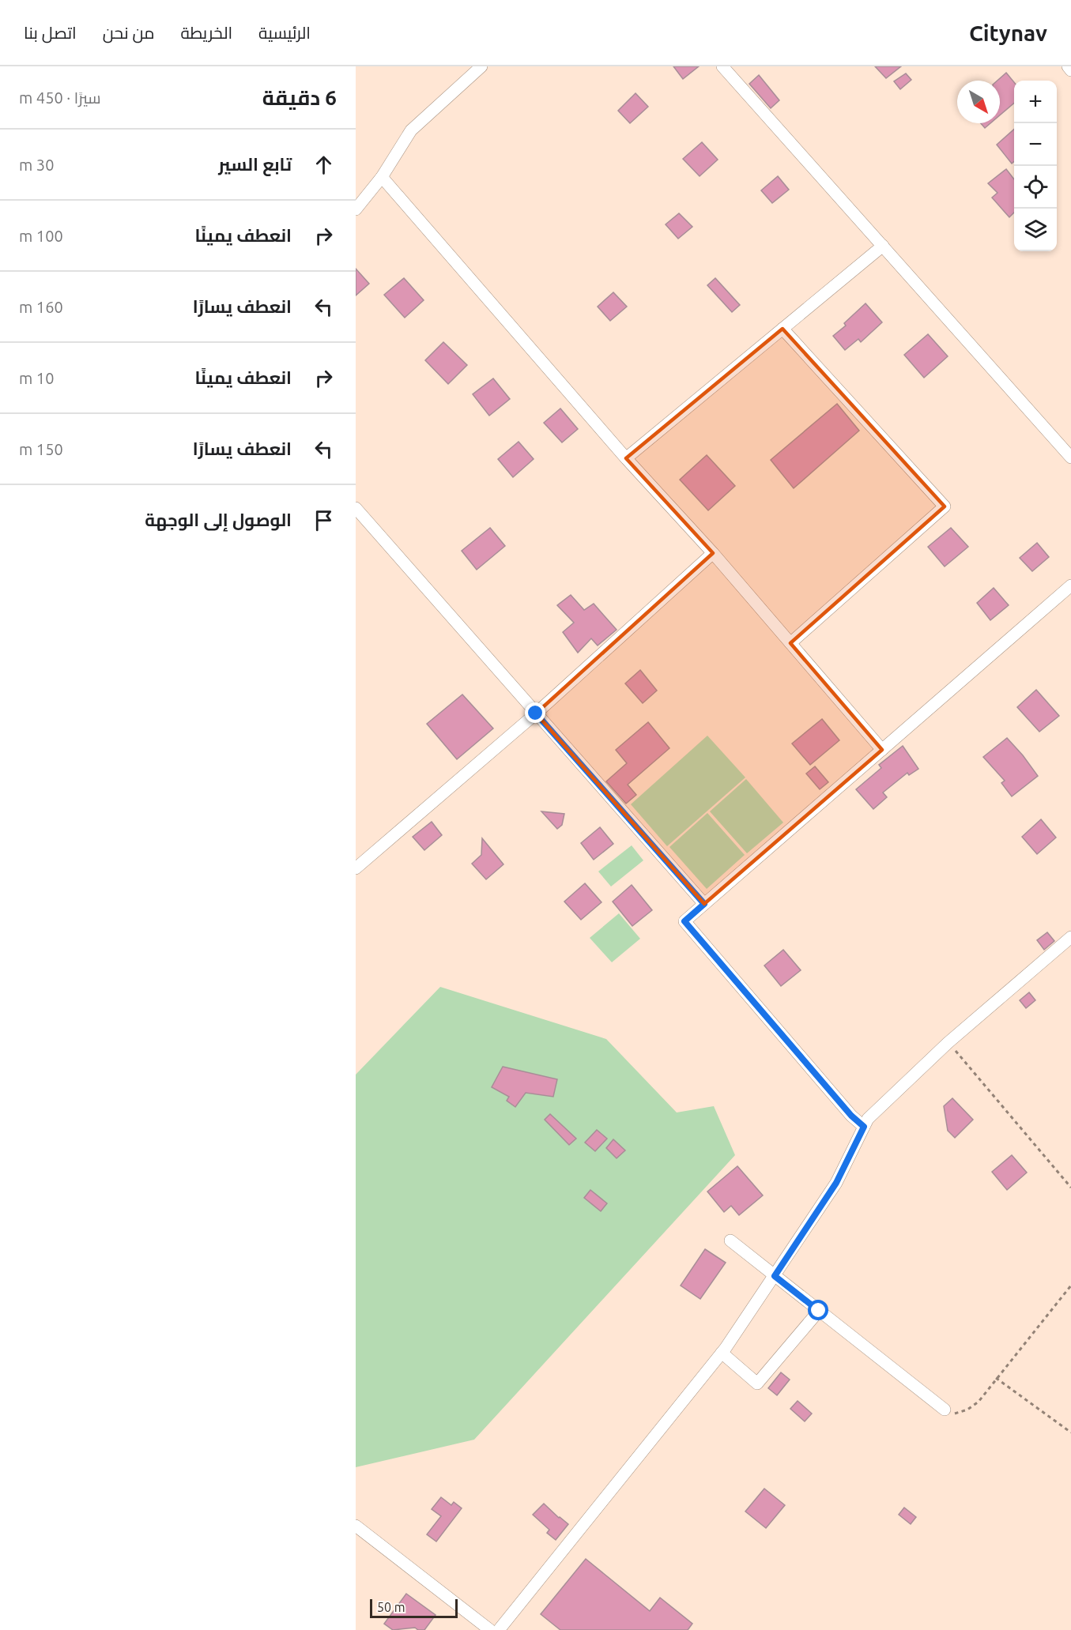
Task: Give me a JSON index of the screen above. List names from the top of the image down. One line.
{"scale_bar":"50 m","north":"bottom right","page":{"header":"Citynav","nav":["الرئيسية","الخريطة","من نحن","اتصل بنا"],"heading":["6 دقيقة","سيرًا · 450 m"],"map_buttons":["+","−"],"list":[["تابع السير","30 m"],["انعطف يمينًا","100 m"],["انعطف يسارًا","160 m"],["انعطف يمينًا","10 m"],["انعطف يسارًا","150 m"],"الوصول إلى الوجهة"],"scale":"50 m"}}
